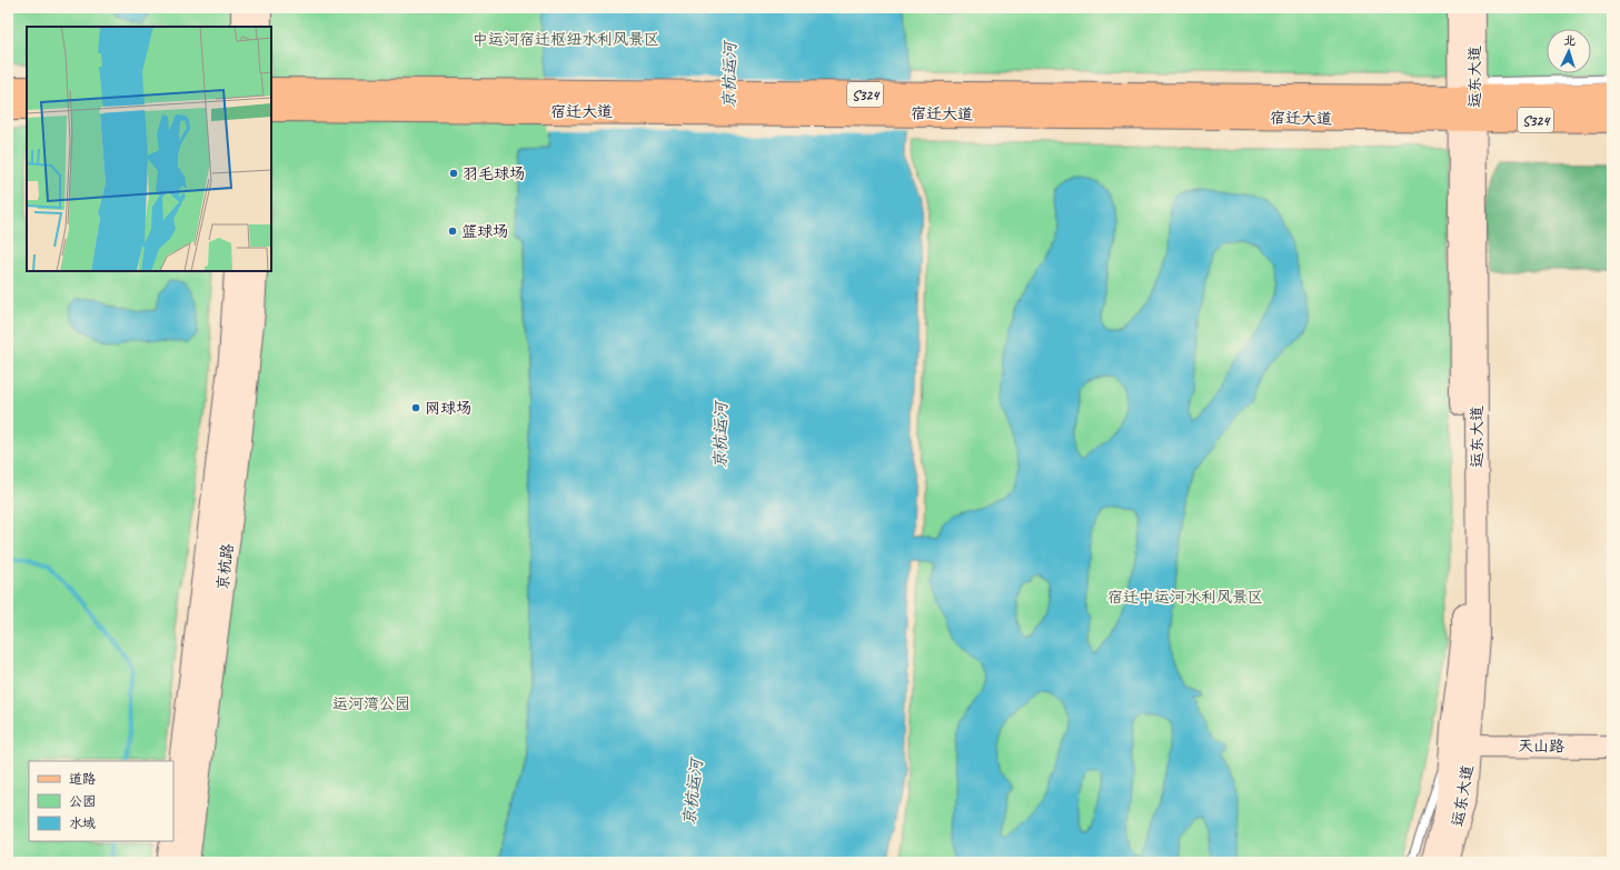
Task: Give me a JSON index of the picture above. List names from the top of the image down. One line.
{"streets":{"main road":["S324","宿迁大道"],"street":["运东大道","京杭路","天山路"]},"crossings":[["运东大道","宿迁大道"],["运东大道","天山路"]],"water":["京杭运河"],"parks":["中运河宿迁枢纽水利风景区","宿迁中运河水利风景区","运河湾公园"],"places":["羽毛球场","篮球场","网球场"],"legend":["道路","公园","水域"],"north":"top"}
